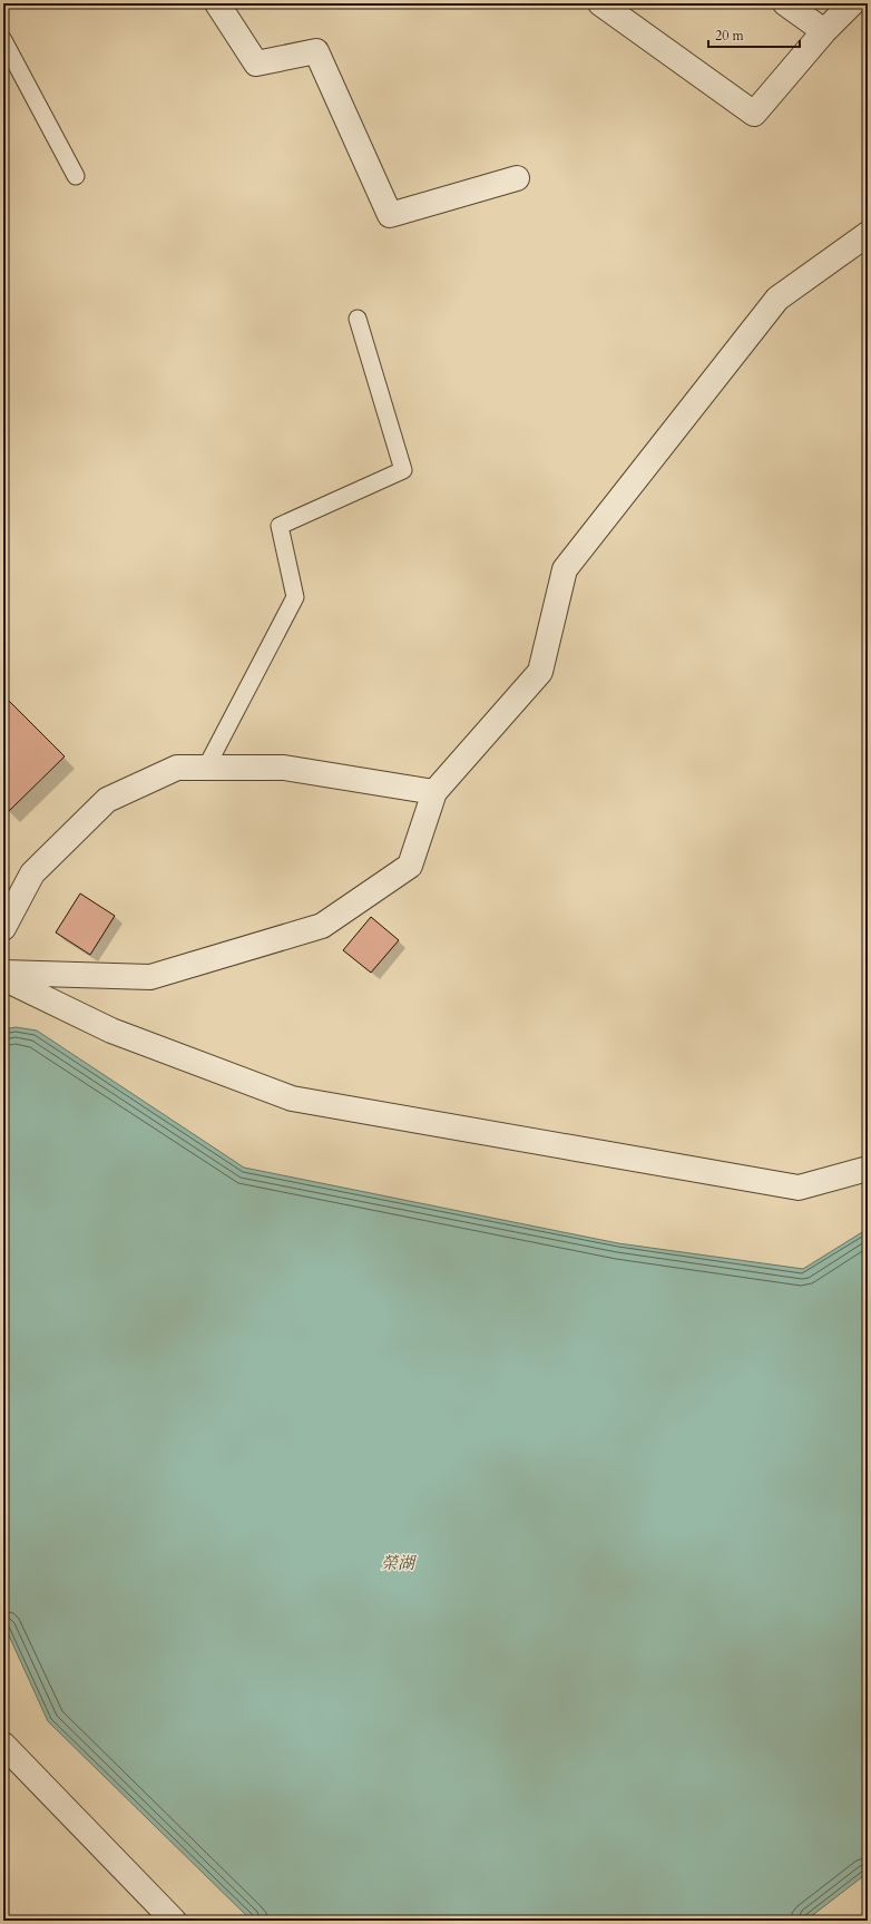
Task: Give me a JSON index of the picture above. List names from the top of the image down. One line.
{"water":["榮湖"],"scale_bar":"20 m"}
